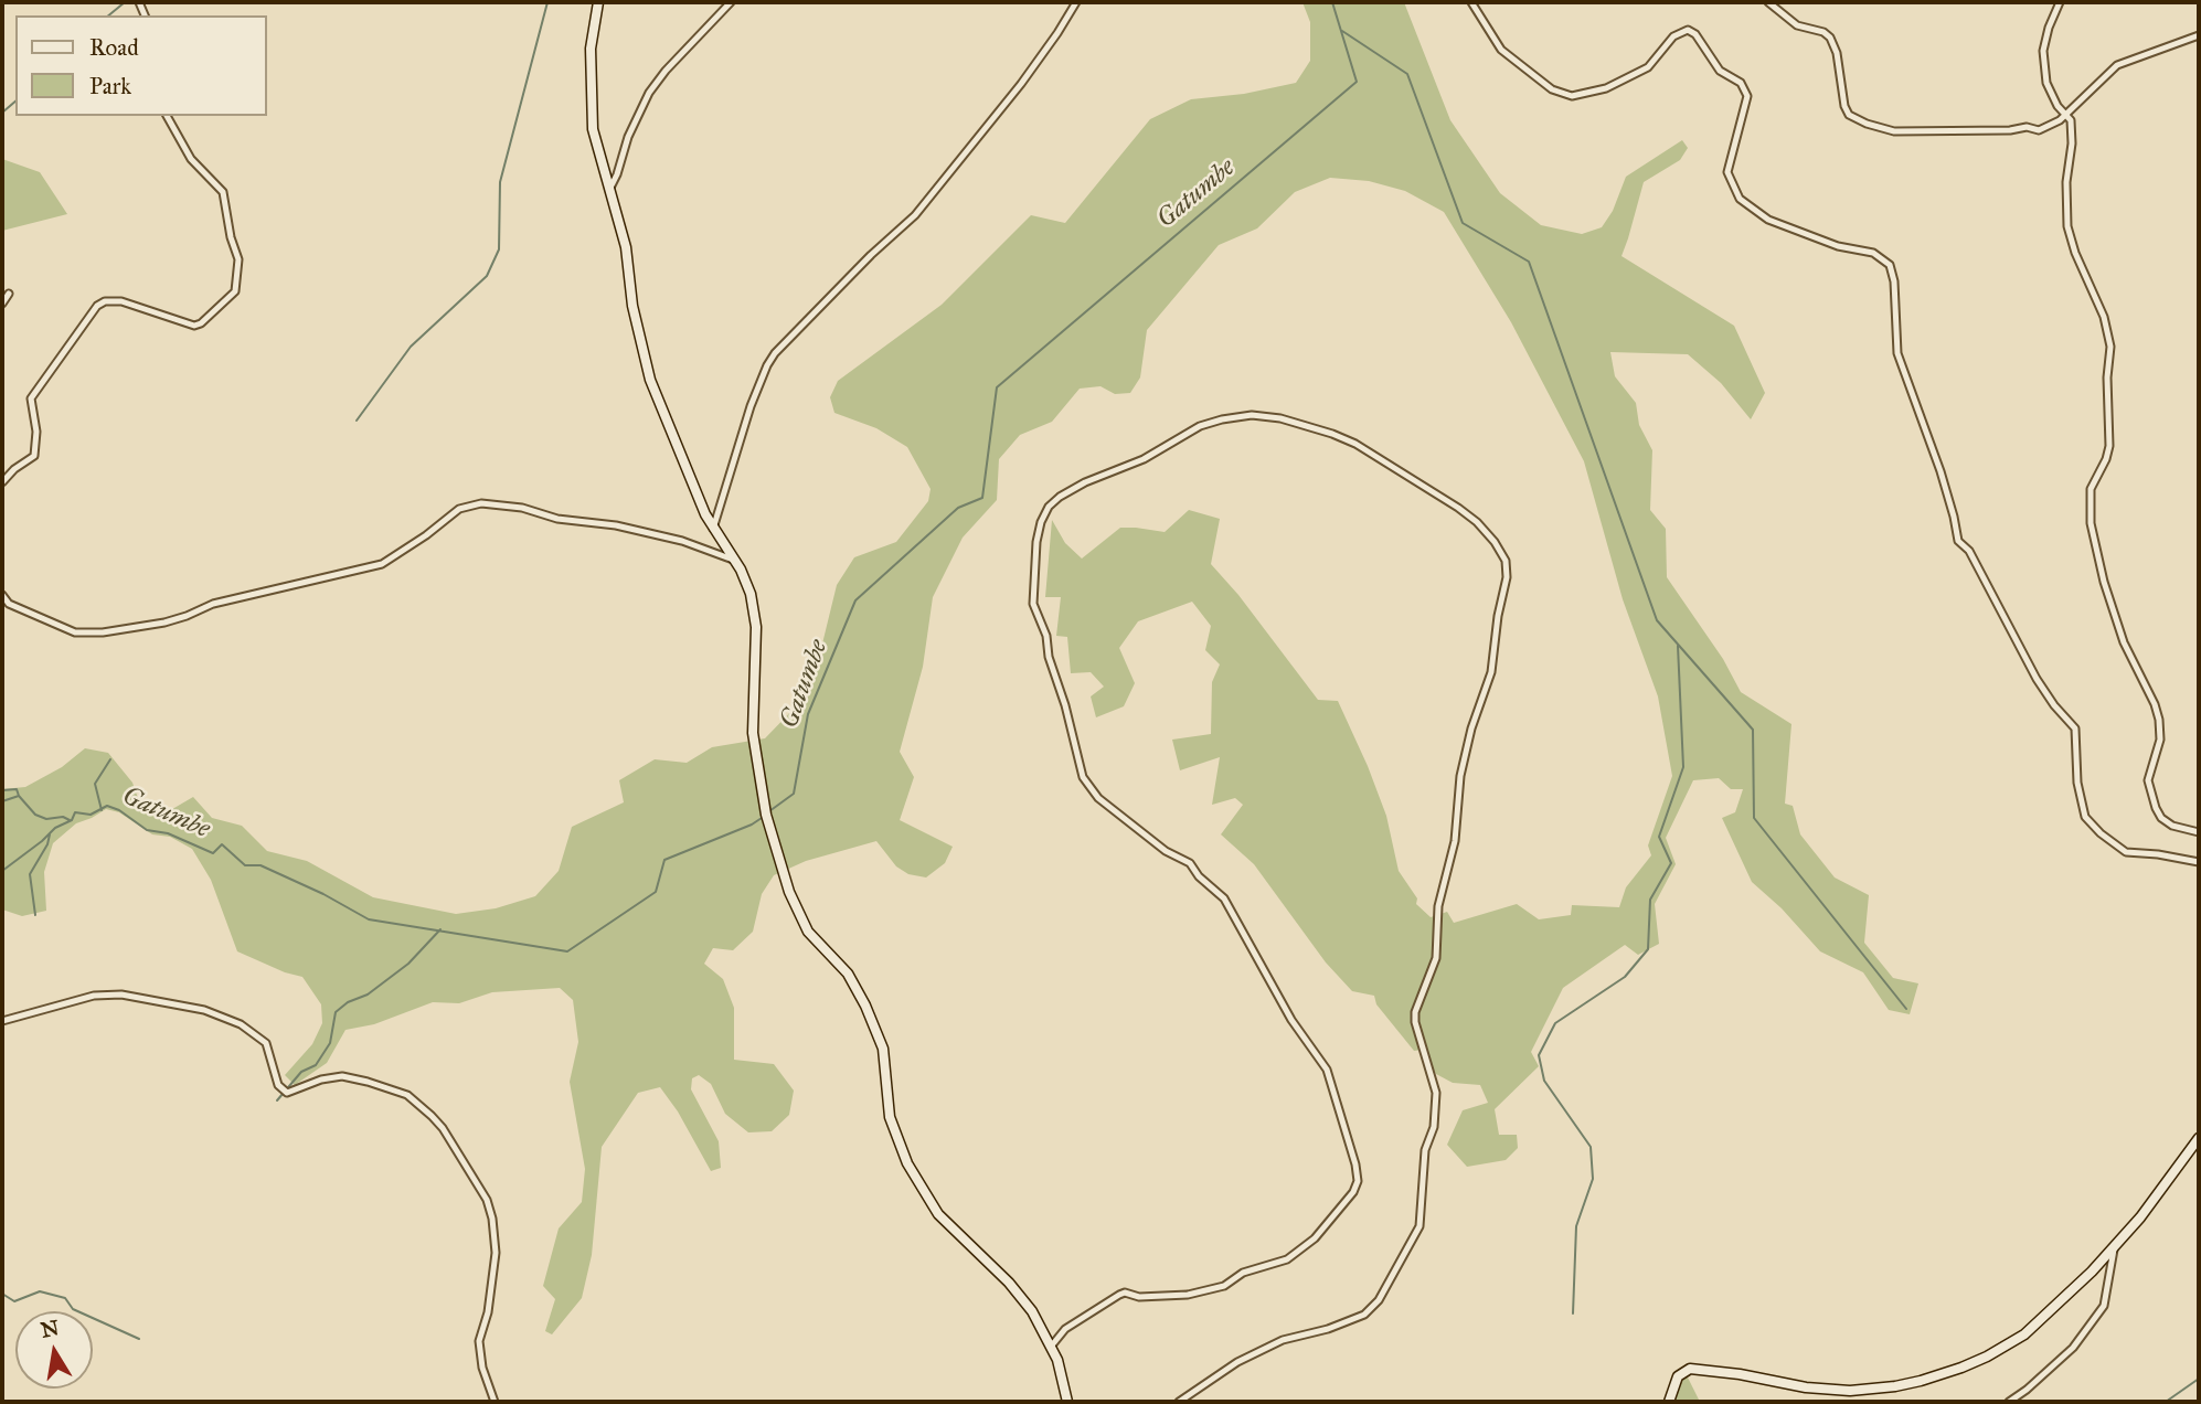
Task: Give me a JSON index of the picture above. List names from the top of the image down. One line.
{"water":["Gatumbe"],"legend":["Road","Park"],"north":"top"}
